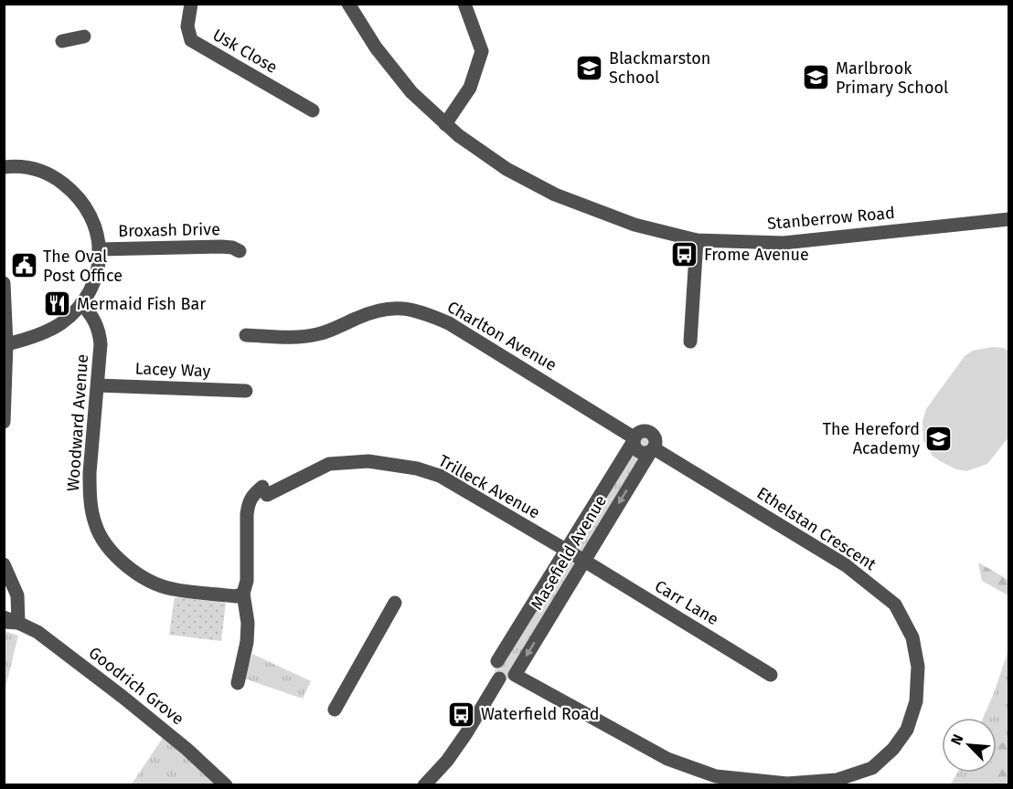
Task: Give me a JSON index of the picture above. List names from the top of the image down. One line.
{"streets":{"street":["Usk Close","Stanberrow Road","Broxash Drive","Charlton Avenue","Lacey Way","Woodward Avenue","Trilleck Avenue","Ethelstan Crescent","Masefield Avenue","Carr Lane","Goodrich Grove"]},"crossings":[["Charlton Avenue","Ethelstan Crescent"],["Charlton Avenue","Masefield Avenue"],["Lacey Way","Woodward Avenue"],["Woodward Avenue","Trilleck Avenue"],["Trilleck Avenue","Masefield Avenue"],["Trilleck Avenue","Carr Lane"],["Ethelstan Crescent","Masefield Avenue"],["Masefield Avenue","Carr Lane"]],"places":{"school or university":["Blackmarston School","Marlbrook Primary School","The Hereford Academy"],"bus stop":["Frome Avenue","Waterfield Road"],"public building":["The Oval Post Office"],"restaurant":["Mermaid Fish Bar"]},"north":"top left"}
